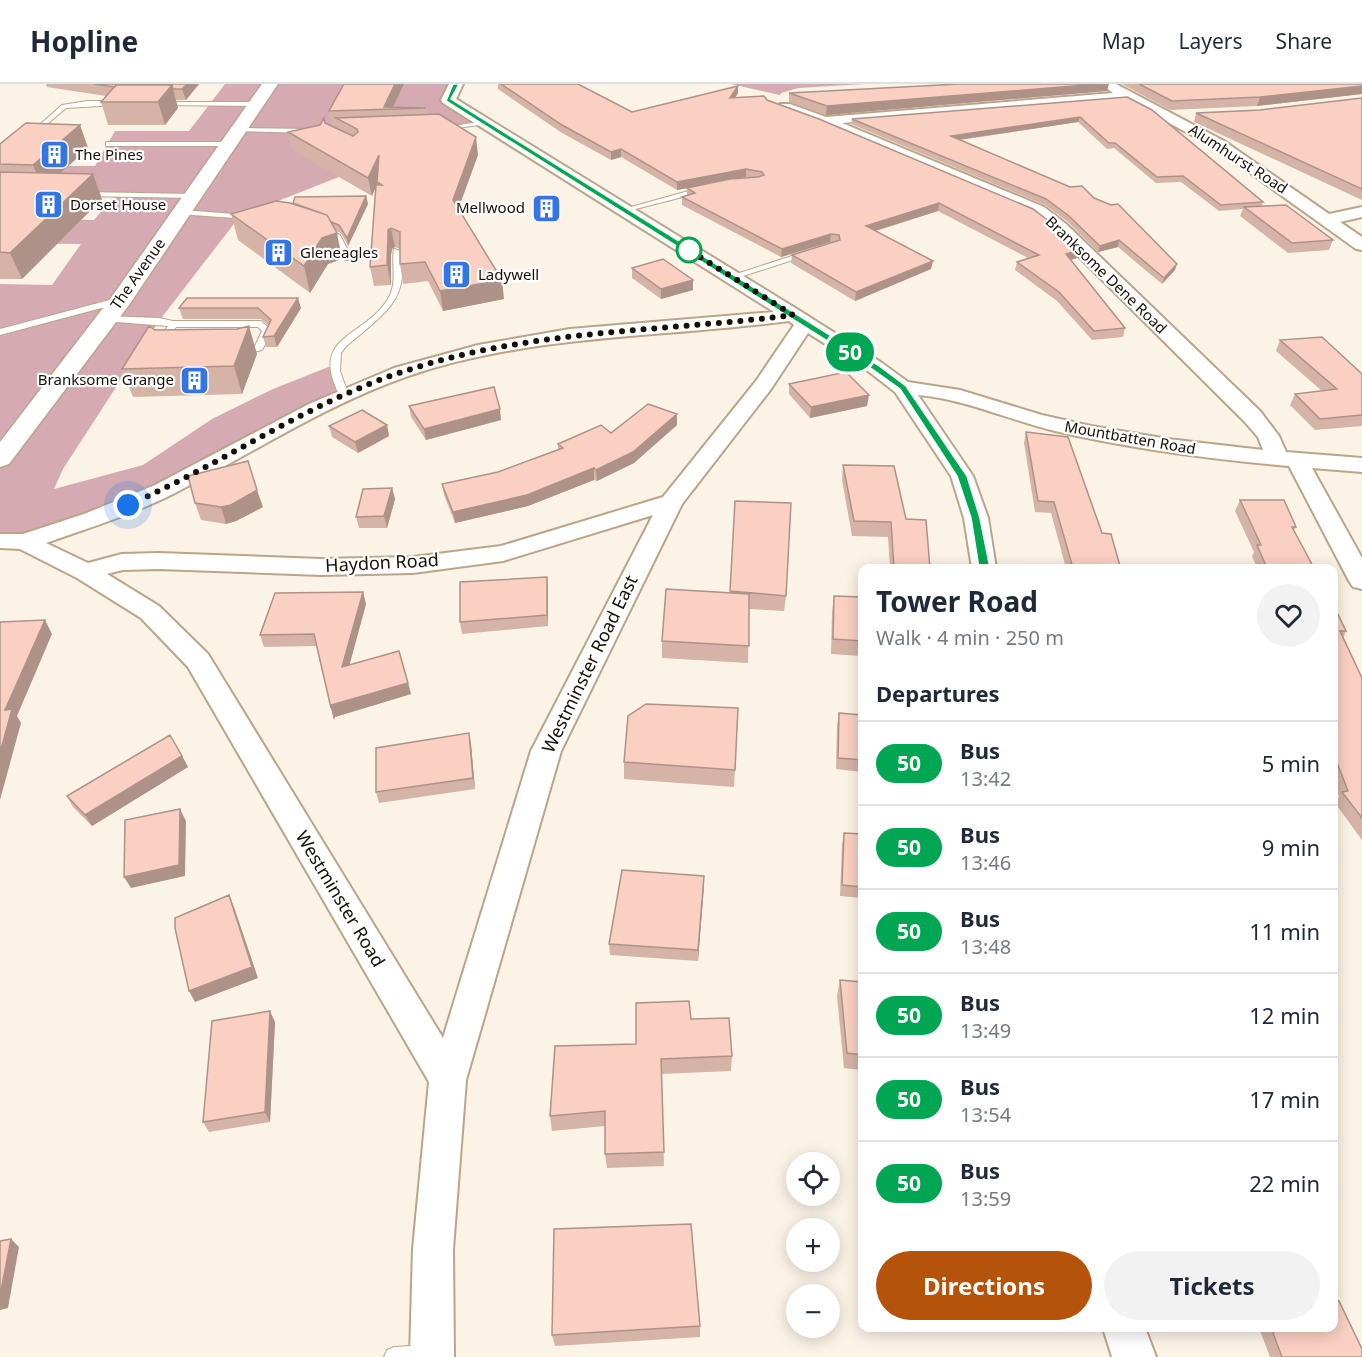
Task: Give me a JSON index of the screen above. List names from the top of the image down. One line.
{"streets":{"main road":["The Avenue"],"street":["Alumhurst Road","Branksome Dene Road","Mountbatten Road","Haydon Road","Westminster Road East","Westminster Road"]},"crossings":[["Alumhurst Road","Branksome Dene Road"],["Branksome Dene Road","Mountbatten Road"],["Haydon Road","Westminster Road East"],["Haydon Road","Westminster Road"],["Westminster Road East","Westminster Road"]],"places":{"building":["The Pines","Dorset House","Mellwood","Gleneagles","Ladywell","Branksome Grange"]},"lines":["bus line 50"],"page":{"header":"Hopline","nav":["Map","Layers","Share"],"on_map":"50","heading":[["Tower Road","Walk · 4 min · 250 m"],"Departures"],"list":[{"mark":"50","name":"Bus","note":"13:42","value":"5 min"},{"mark":"50","name":"Bus","note":"13:46","value":"9 min"},{"mark":"50","name":"Bus","note":"13:48","value":"11 min"},{"mark":"50","name":"Bus","note":"13:49","value":"12 min"},{"mark":"50","name":"Bus","note":"13:54","value":"17 min"},{"mark":"50","name":"Bus","note":"13:59","value":"22 min"}],"map_buttons":["+","−"],"buttons":["Directions","Tickets"]}}
